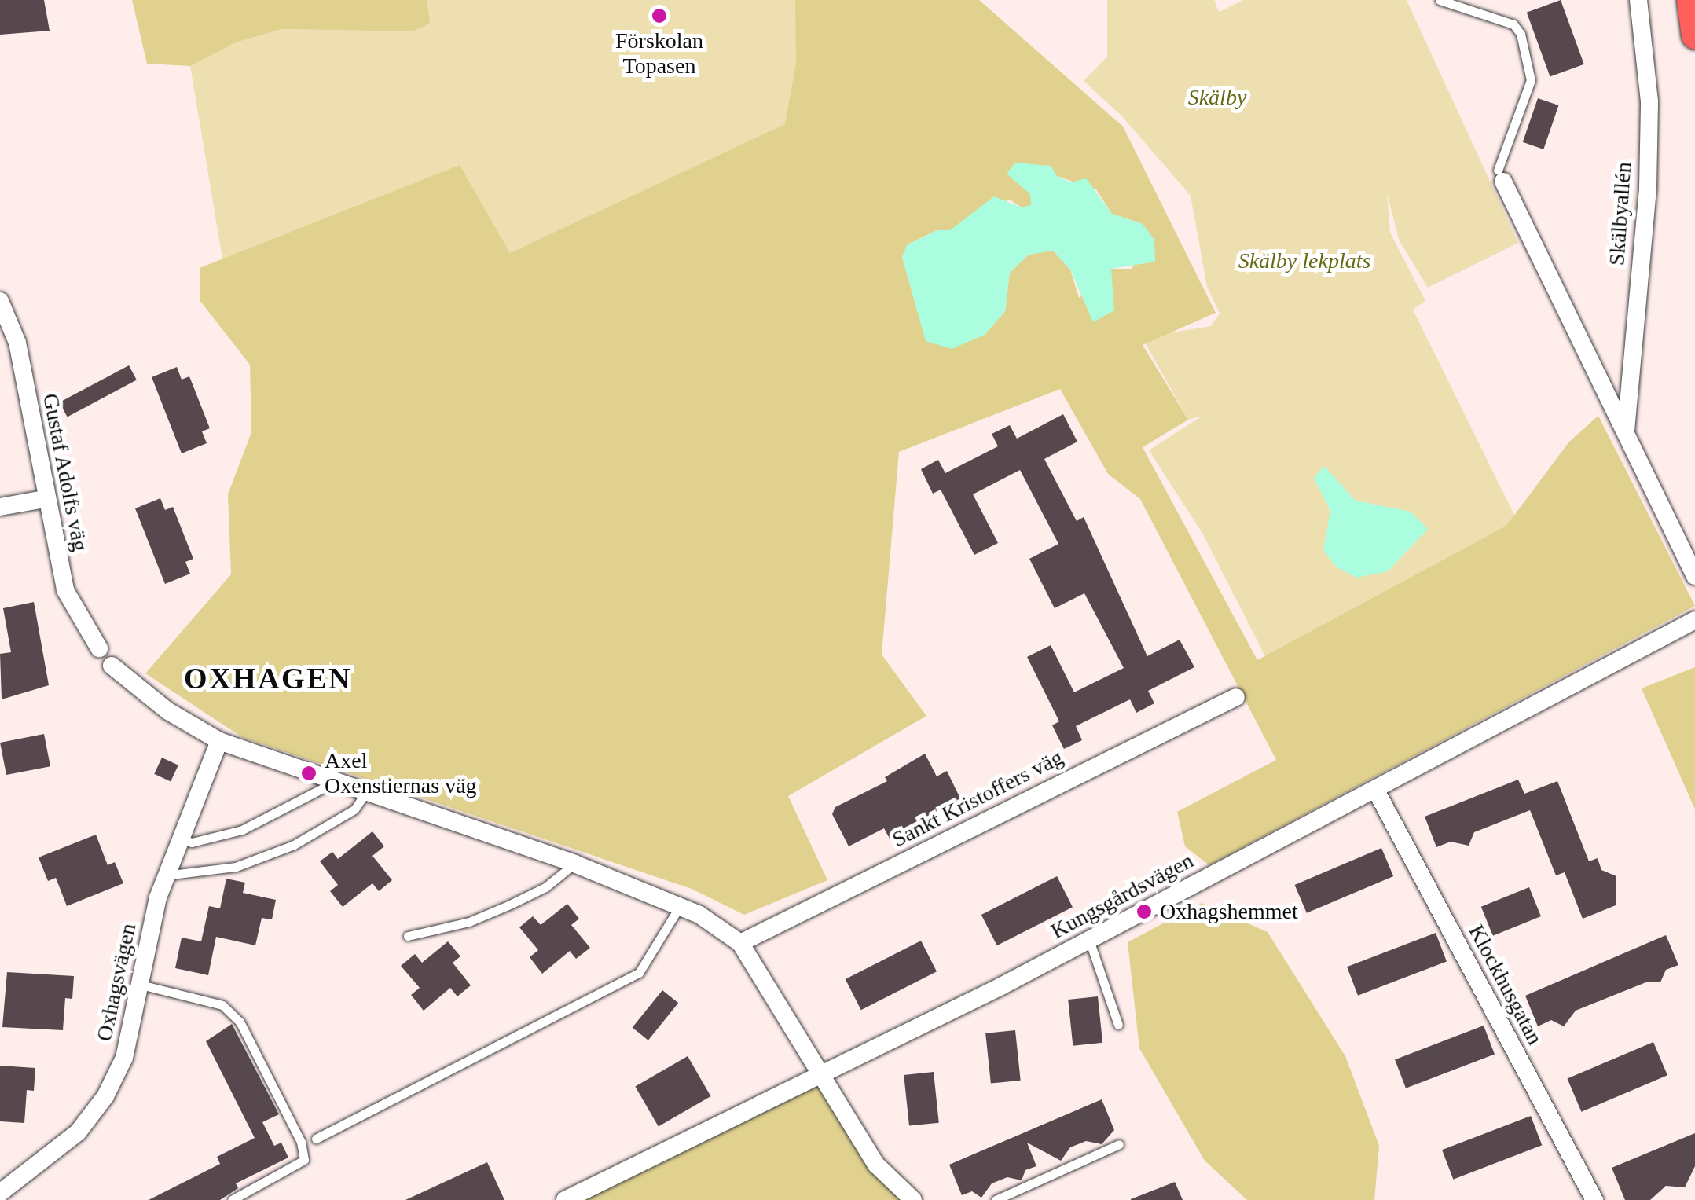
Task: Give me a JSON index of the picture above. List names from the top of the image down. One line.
{"streets":{"street":["Skälbyallén","Gustaf Adolfs väg","Sankt Kristoffers väg","Kungsgårdsvägen","Oxhagsvägen","Klockhusgatan"]},"crossings":[["Kungsgårdsvägen","Klockhusgatan"]],"districts":["OXHAGEN"],"parks":["Skälby","Skälby lekplats"],"places":["Förskolan Topasen","Axel Oxenstiernas väg","Oxhagshemmet"]}
